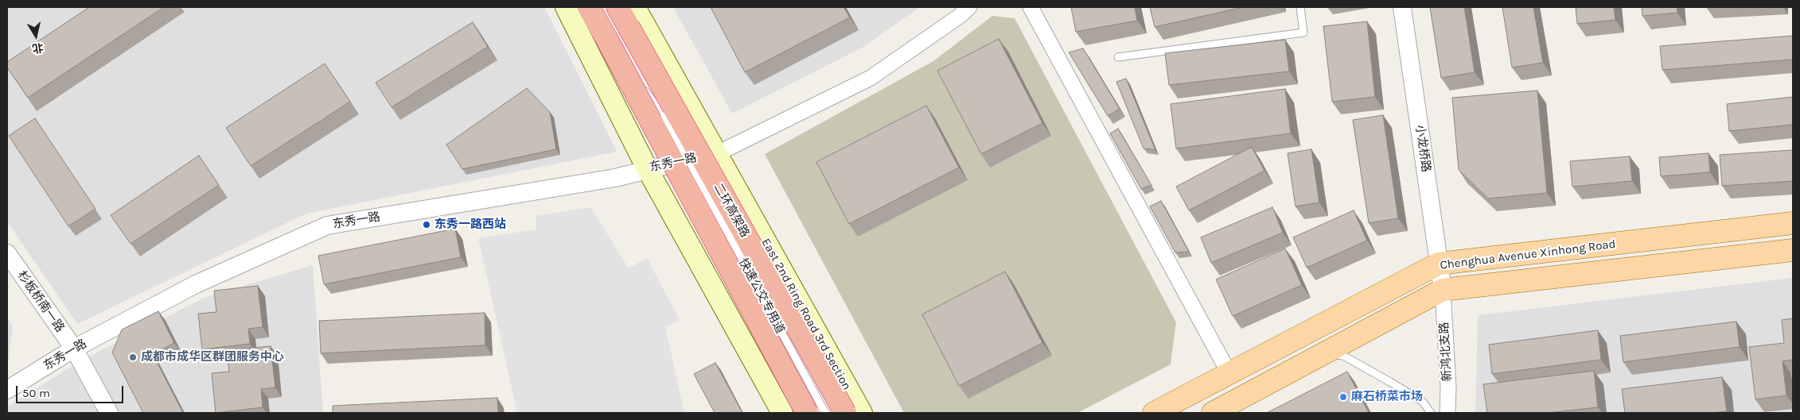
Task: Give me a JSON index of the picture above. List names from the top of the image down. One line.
{"streets":{"highway":["二环高架路"],"main road":["Chenghua Avenue Xinhong Road","East 2nd Ring Road 3rd Section"],"street":["小龙桥路","东秀一路","杉板桥南一路","新鸿北支路"],"lane":["快速公交专用道"]},"crossings":[["小龙桥路","Chenghua Avenue Xinhong Road"],["小龙桥路","新鸿北支路"],["东秀一路","杉板桥南一路"],["东秀一路","East 2nd Ring Road 3rd Section"],["二环高架路","East 2nd Ring Road 3rd Section"],["Chenghua Avenue Xinhong Road","新鸿北支路"]],"places":["东秀一路西站","成都市成华区群团服务中心","麻石桥菜市场"],"scale_bar":"50 m","north":"bottom"}
